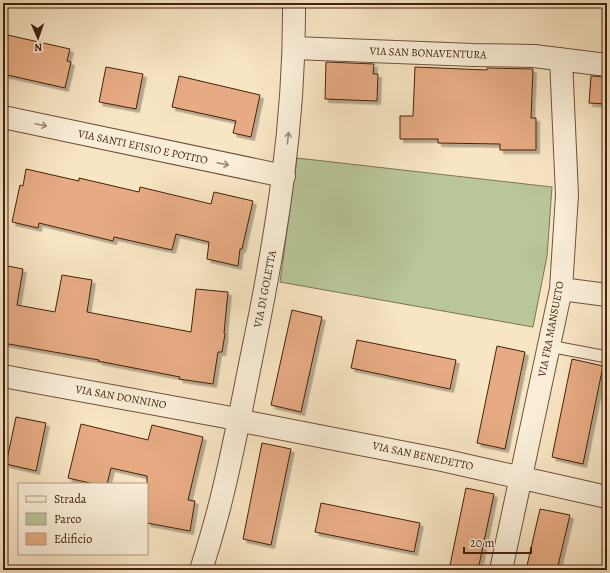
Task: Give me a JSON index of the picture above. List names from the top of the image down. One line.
{"streets":{"street":["VIA SAN BONAVENTURA","VIA SANTI EFISIO E POTITO","VIA DI GOLETTA","VIA FRA MANSUETO","VIA SAN DONNINO","VIA SAN BENEDETTO"]},"crossings":[["VIA SAN BONAVENTURA","VIA DI GOLETTA"],["VIA SAN BONAVENTURA","VIA FRA MANSUETO"],["VIA SANTI EFISIO E POTITO","VIA DI GOLETTA"],["VIA DI GOLETTA","VIA SAN DONNINO"],["VIA DI GOLETTA","VIA SAN BENEDETTO"],["VIA FRA MANSUETO","VIA SAN BENEDETTO"],["VIA SAN DONNINO","VIA SAN BENEDETTO"]],"one_way":["VIA SANTI EFISIO E POTITO"],"legend":["Strada","Parco","Edificio"],"scale_bar":"20 m","north":"bottom"}
